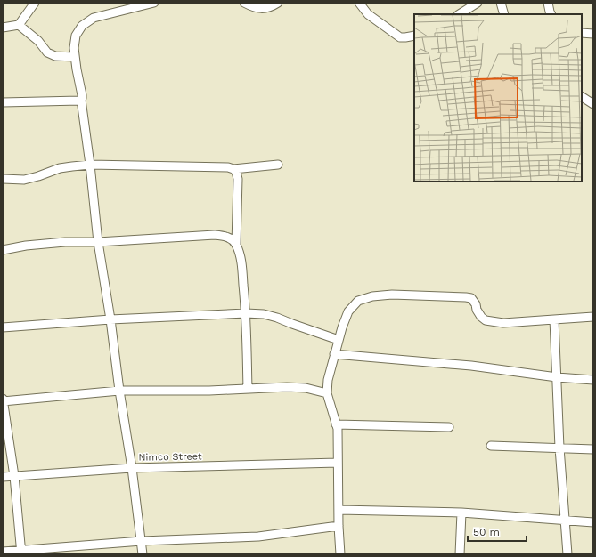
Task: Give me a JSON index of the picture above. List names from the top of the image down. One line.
{"streets":{"street":["Nimco Street"]},"scale_bar":"50 m"}
